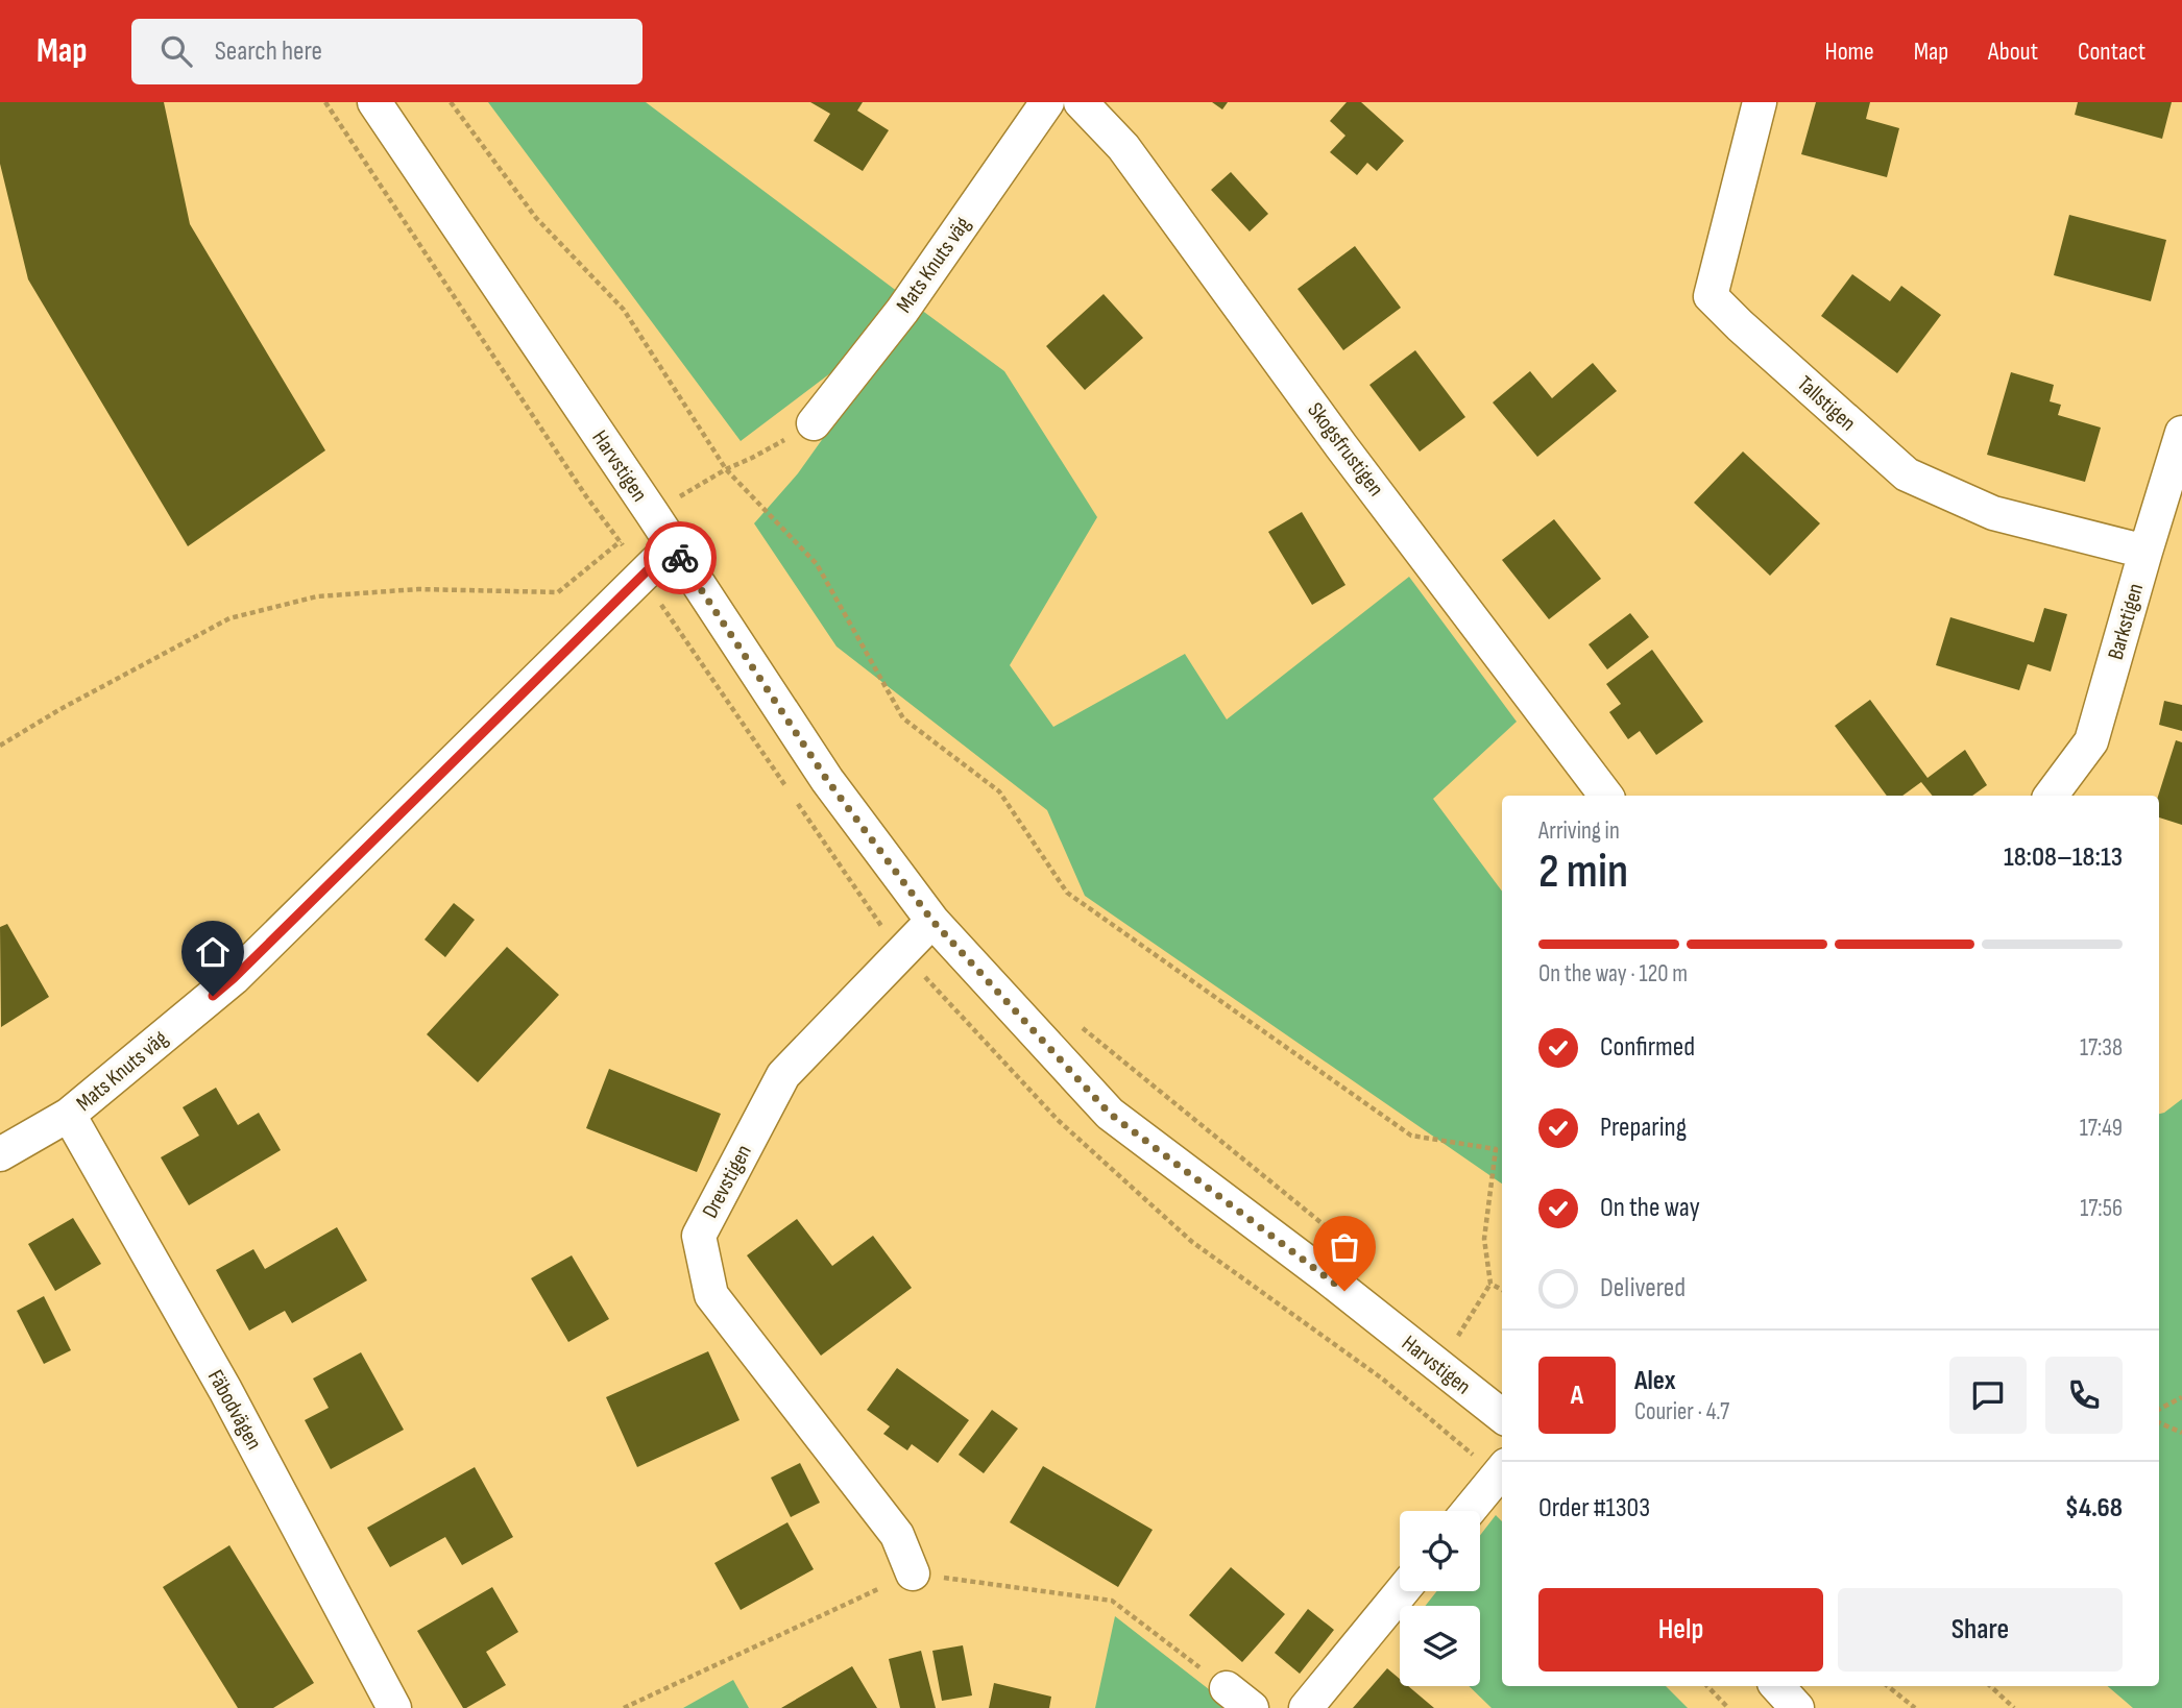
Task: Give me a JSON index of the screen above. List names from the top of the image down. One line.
{"streets":{"street":["Mats Knuts väg","Tallstigen","Skogsfrustigen","Harvstigen","Barkstigen","Drevstigen","Fäbodvägen"]},"crossings":[["Mats Knuts väg","Harvstigen"],["Mats Knuts väg","Fäbodvägen"],["Tallstigen","Barkstigen"],["Harvstigen","Drevstigen"]],"page":{"header":"Map","search":"Search here","nav":["Home","Map","About","Contact"],"heading":["2 min","Arriving in","18:08–18:13"],"panel":["Alex","Courier · 4.7","Order #1303","$4.68"],"bar":"On the way · 120 m","list":[["Confirmed","17:38"],["Preparing","17:49"],["On the way","17:56"],"Delivered"],"round":"A","buttons":["Help","Share"]}}
